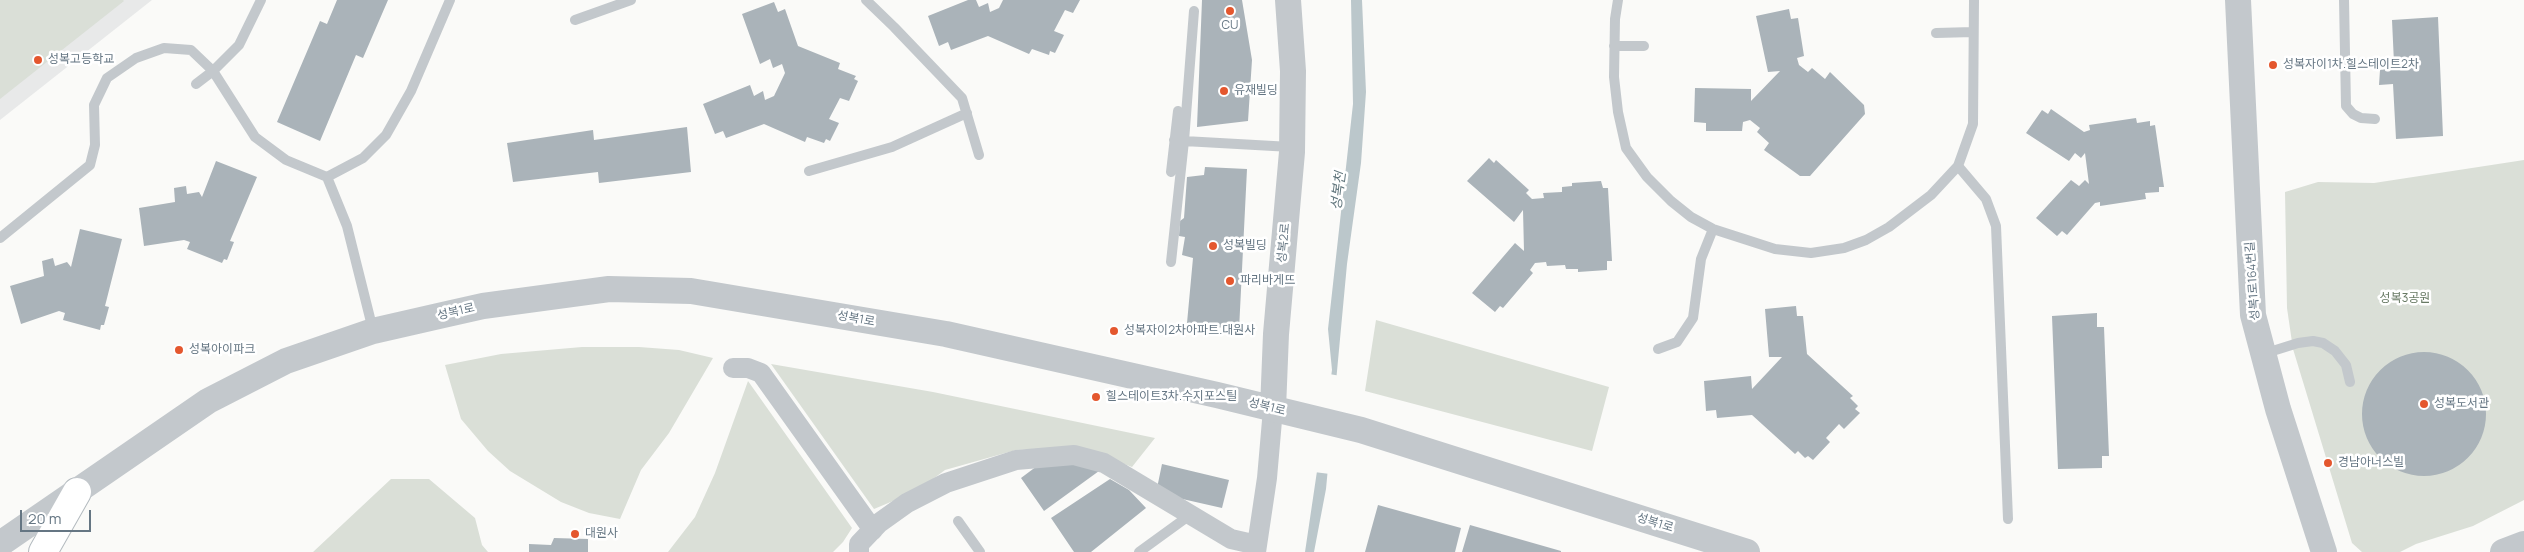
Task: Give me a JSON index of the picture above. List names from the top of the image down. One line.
{"streets":{"street":["성복2로","성복1로164번길","성복1로"]},"crossings":[["성복2로","성복1로"]],"water":["성복천"],"parks":["성복3공원"],"places":["CU","성복고등학교","성복자이1차.힐스테이트2차","유재빌딩","성복빌딩","파리바게뜨","성복자이2차아파트.대원사","성복아이파크","힐스테이트3차.수지포스틸","성복도서관","경남아너스빌","대원사"],"scale_bar":"20 m"}
